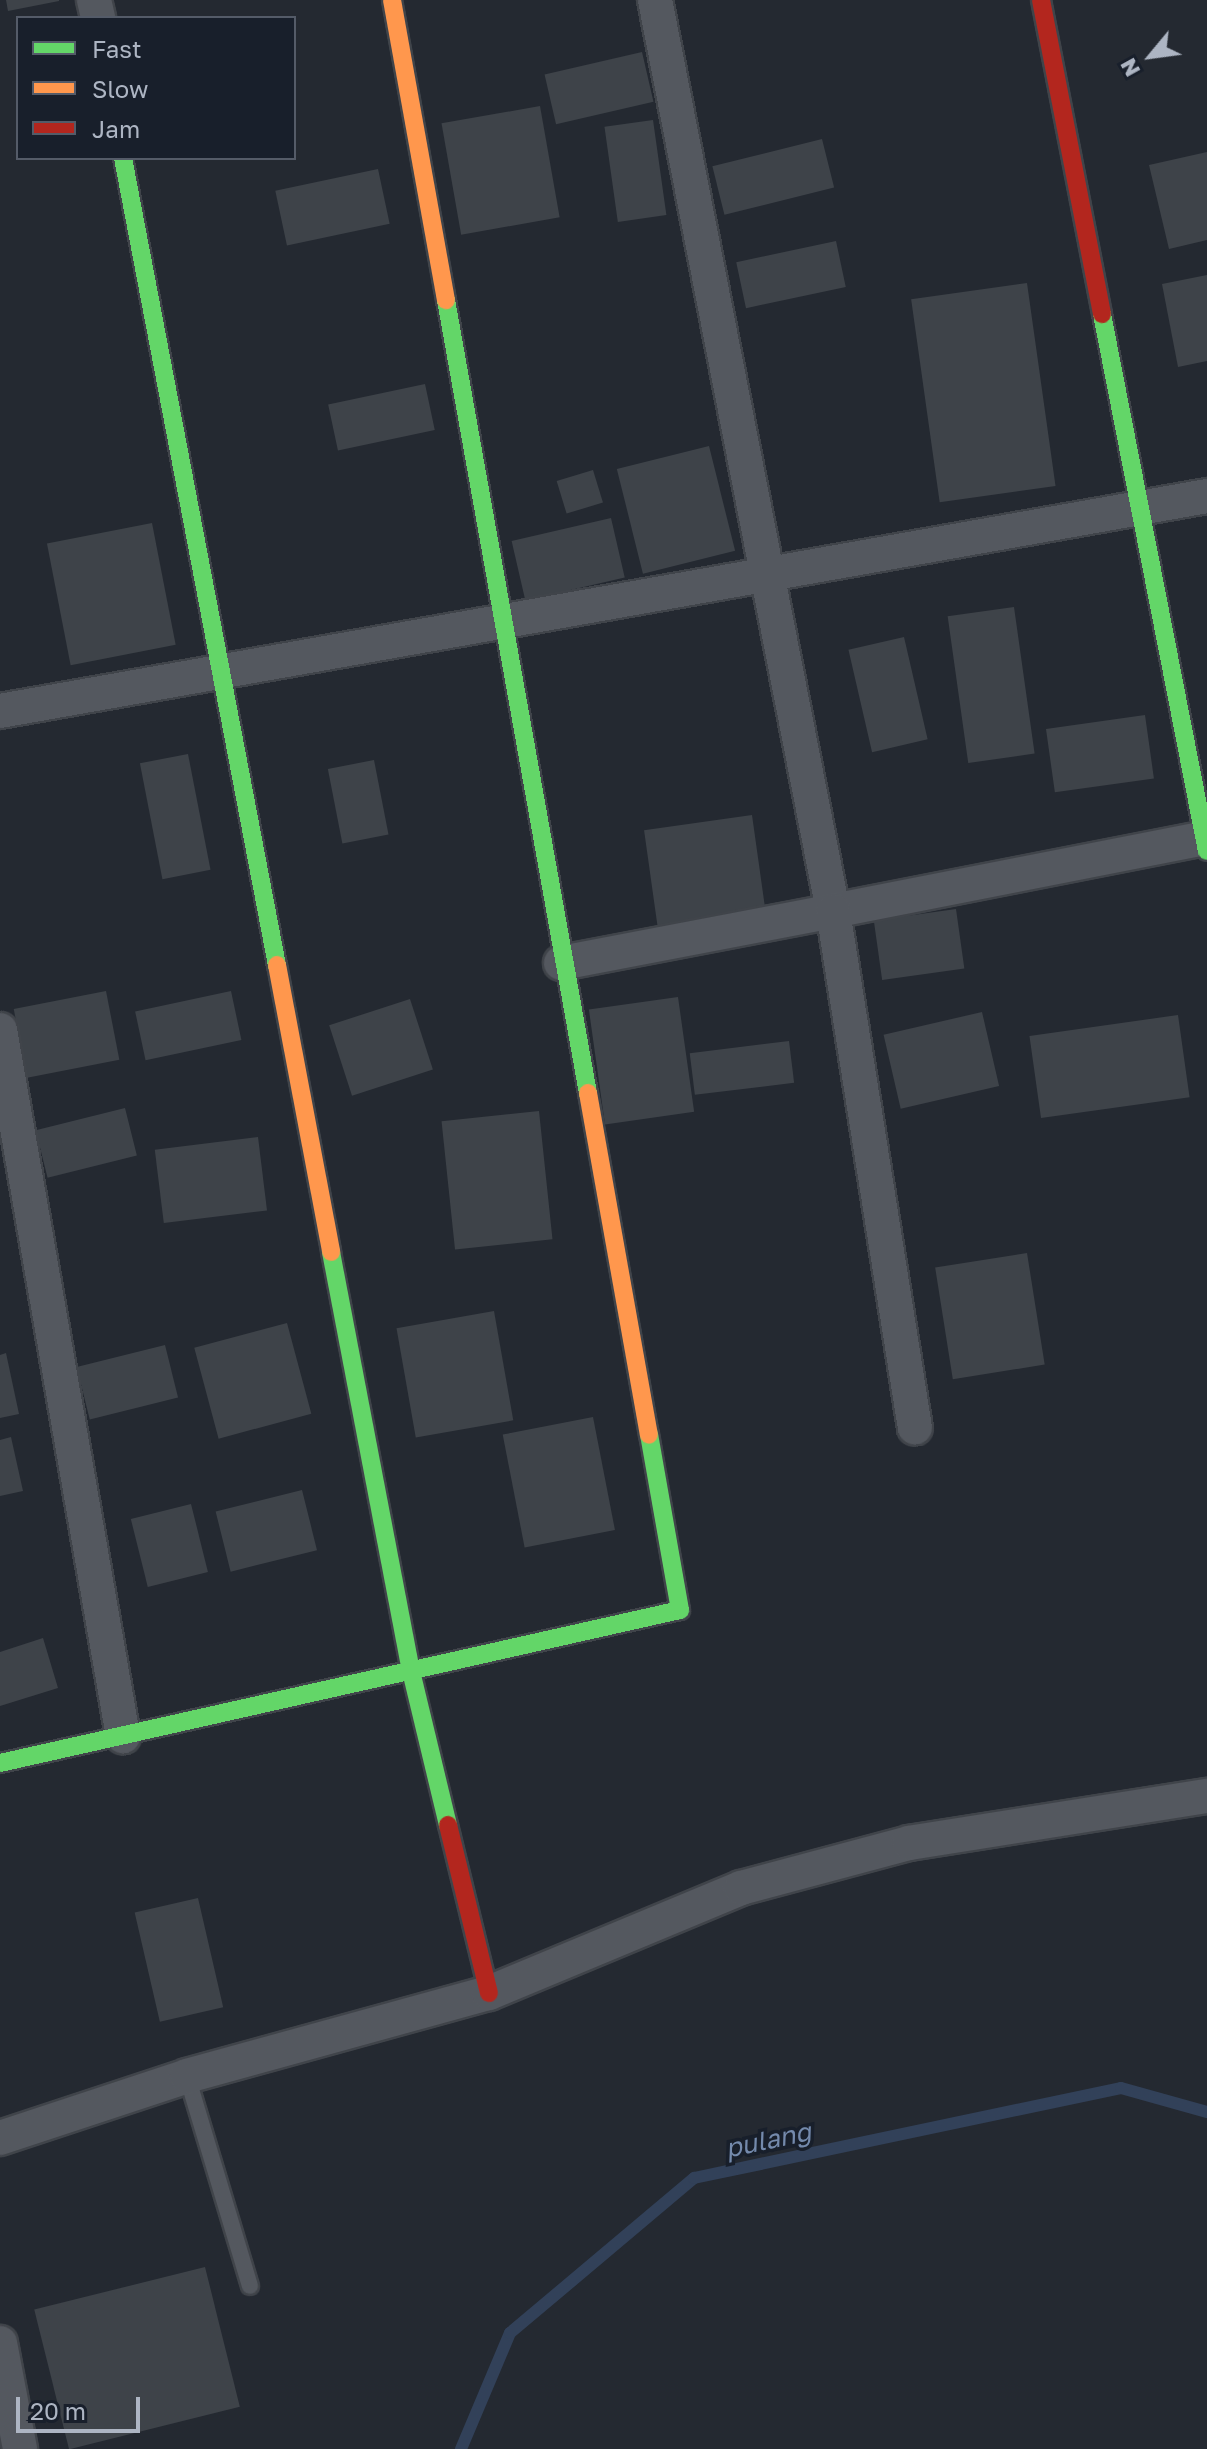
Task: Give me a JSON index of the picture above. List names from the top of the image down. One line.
{"water":["pulang"],"legend":["Fast","Slow","Jam"],"scale_bar":"20 m","north":"bottom left"}
